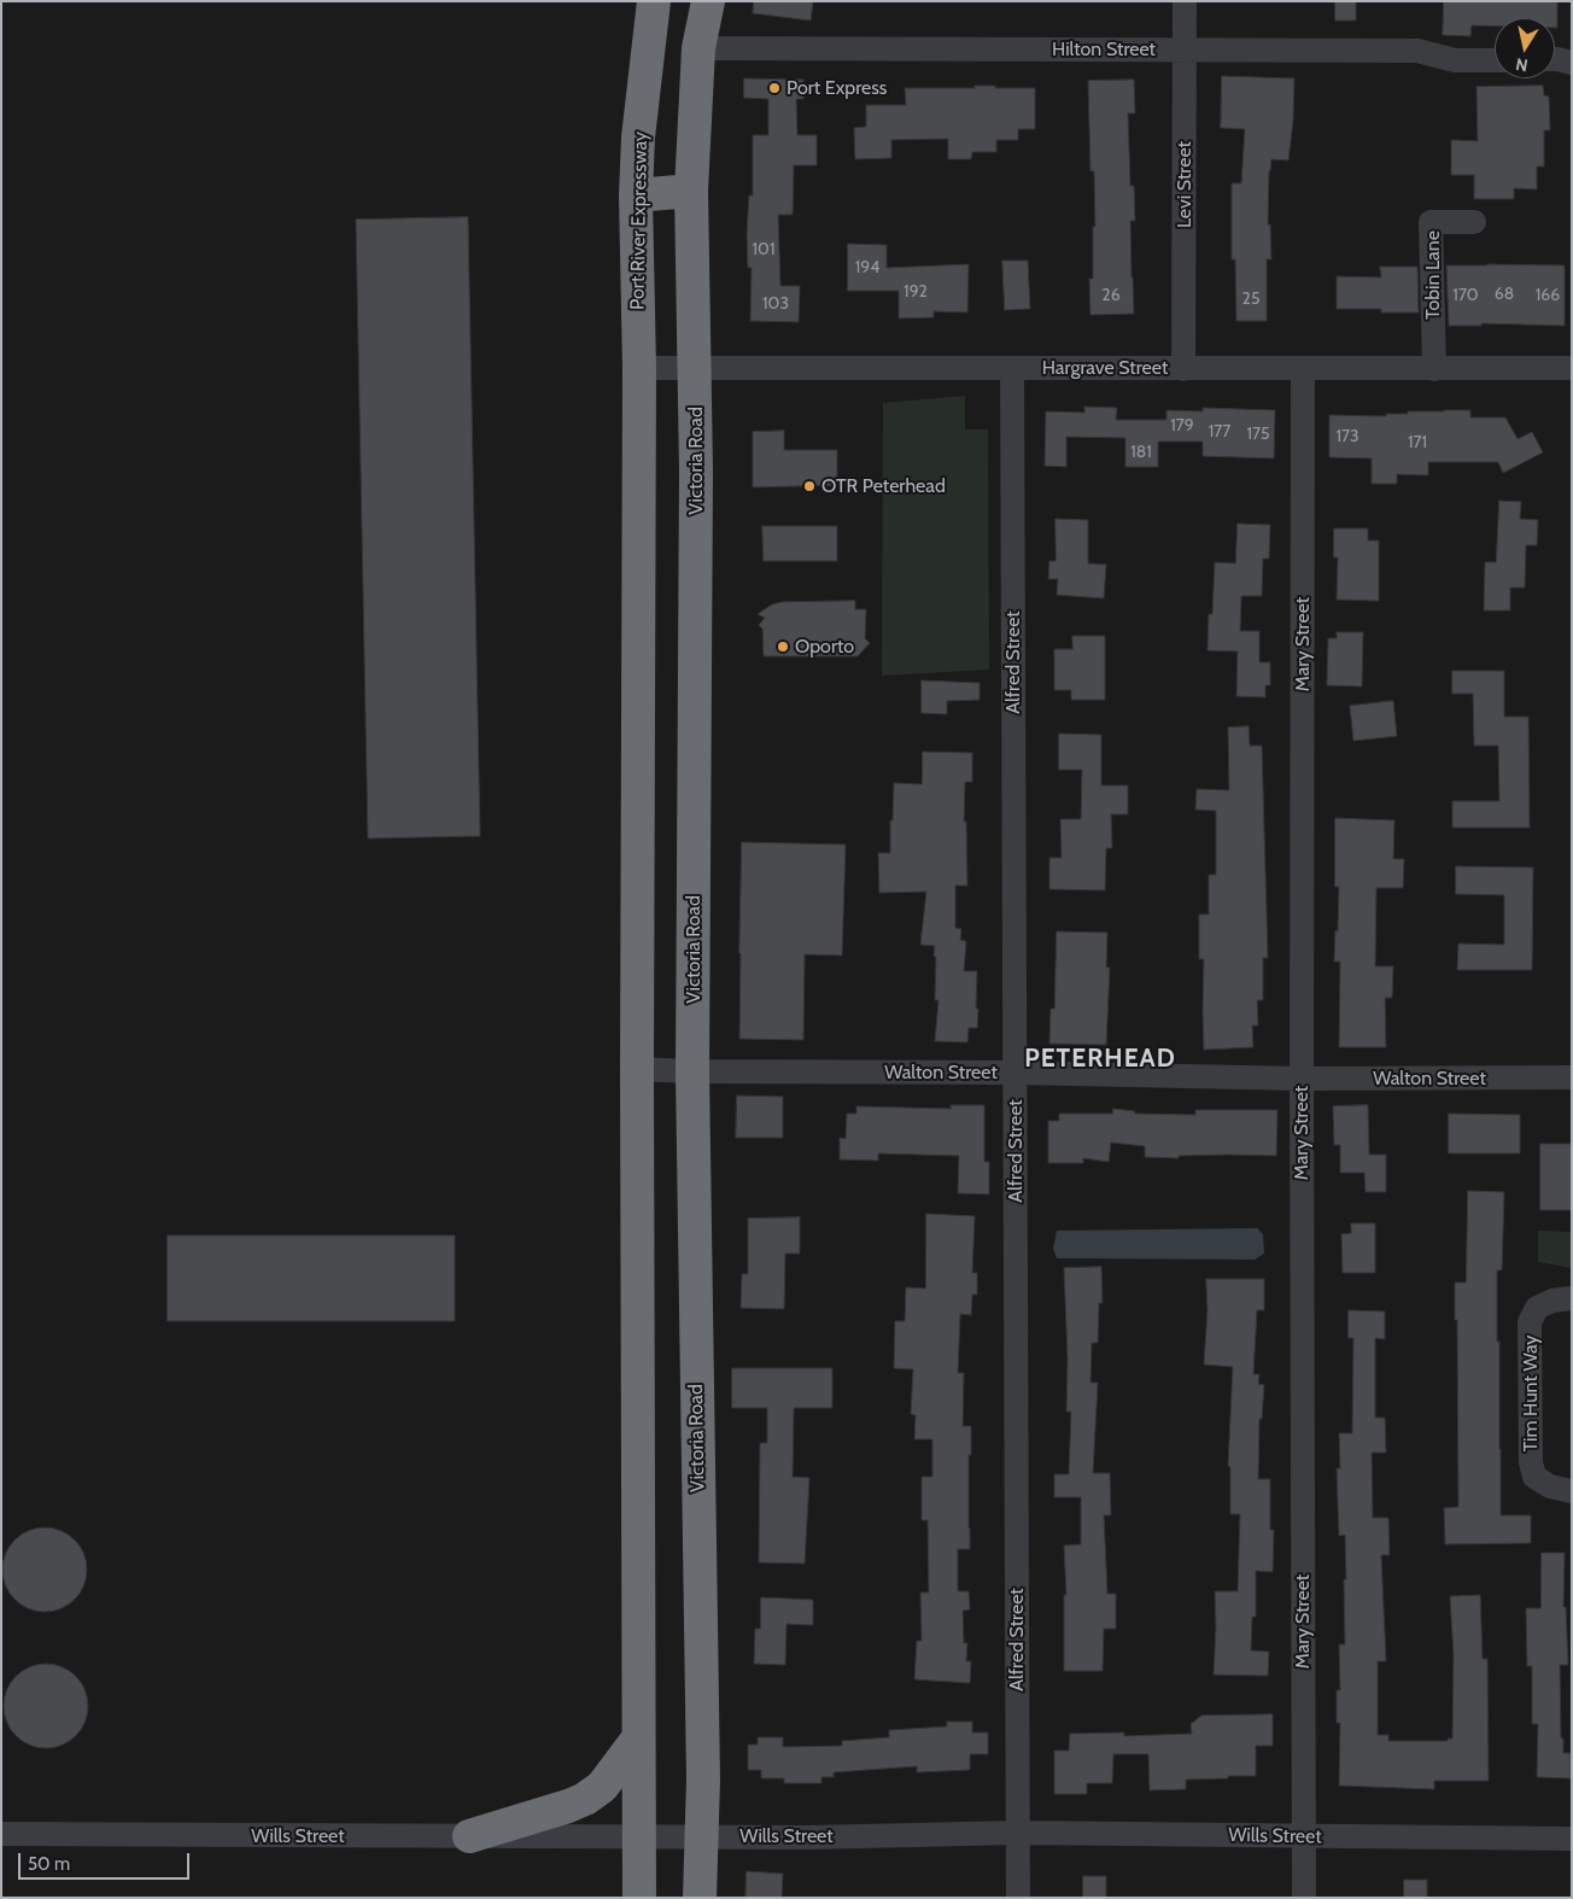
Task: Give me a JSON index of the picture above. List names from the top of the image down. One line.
{"streets":{"highway":["Port River Expressway","Victoria Road"],"street":["Hilton Street","Levi Street","Tobin Lane","Hargrave Street","Mary Street","Alfred Street","Walton Street","Tim Hunt Way","Wills Street"]},"crossings":[["Hilton Street","Levi Street"],["Hilton Street","Victoria Road"],["Levi Street","Hargrave Street"],["Port River Expressway","Hargrave Street"],["Tobin Lane","Hargrave Street"],["Hargrave Street","Victoria Road"],["Hargrave Street","Mary Street"],["Hargrave Street","Alfred Street"],["Victoria Road","Walton Street"],["Victoria Road","Wills Street"],["Mary Street","Walton Street"],["Mary Street","Wills Street"],["Alfred Street","Walton Street"],["Alfred Street","Wills Street"]],"districts":["PETERHEAD"],"places":["Port Express","OTR Peterhead","Oporto"],"house_numbers":["101","194","192","68","26","170","166","25","103","179","177","175","173","171","181"],"scale_bar":"50 m","north":"bottom"}
